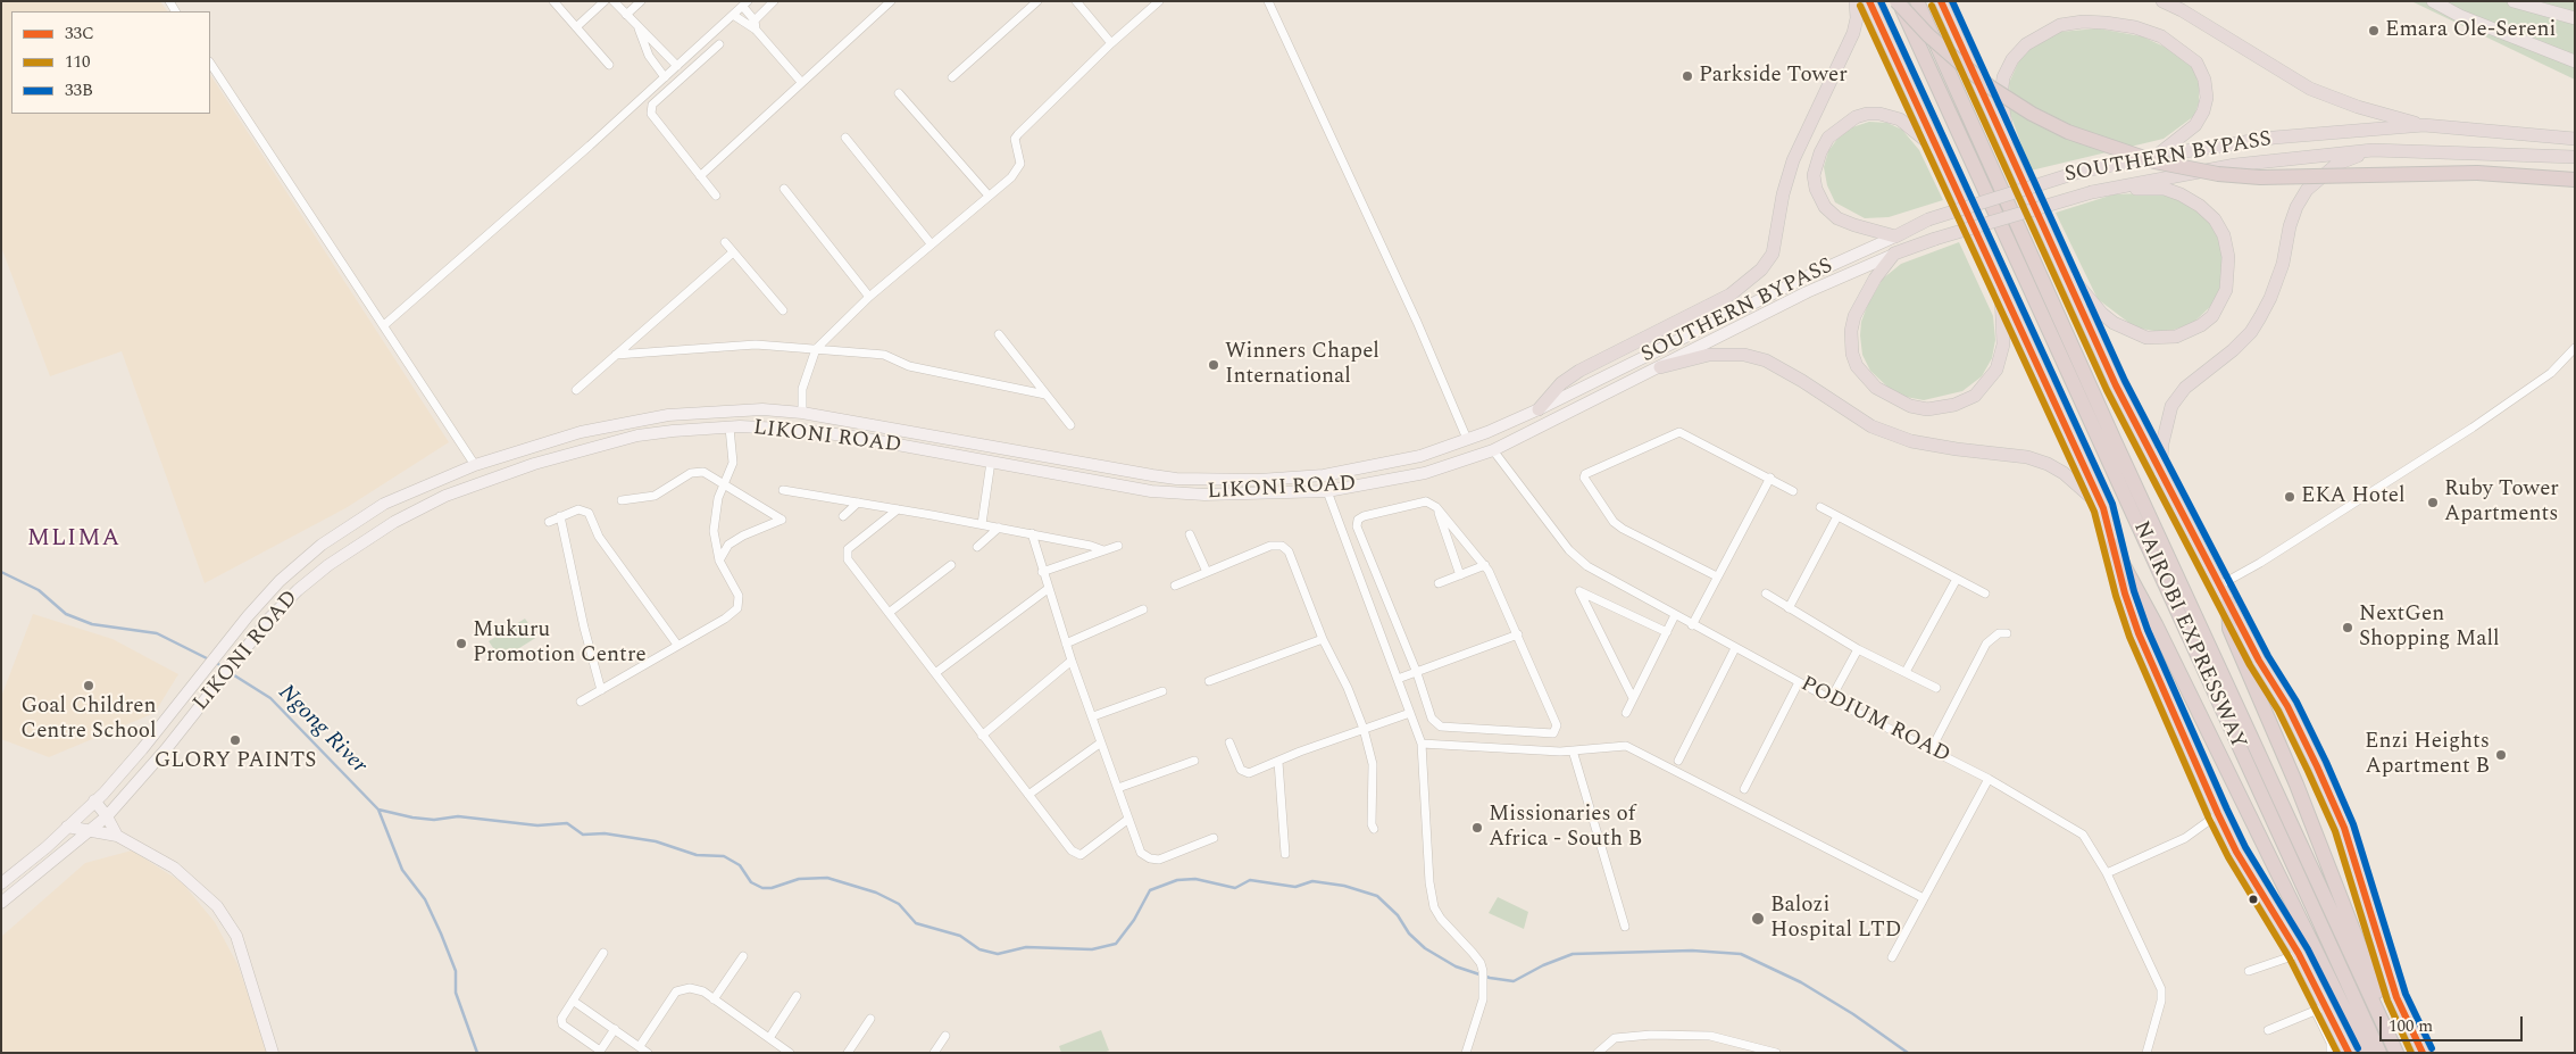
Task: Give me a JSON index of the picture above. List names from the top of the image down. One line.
{"streets":{"highway":["SOUTHERN BYPASS","NAIROBI EXPRESSWAY"],"main road":["LIKONI ROAD"],"street":["PODIUM ROAD"]},"crossings":[["SOUTHERN BYPASS","LIKONI ROAD"],["LIKONI ROAD","PODIUM ROAD"]],"districts":["MLIMA"],"water":["Ngong River"],"places":["Emara Ole-Sereni","Parkside Tower","Winners Chapel International","EKA Hotel","Ruby Tower Apartments","NextGen Shopping Mall","Mukuru Promotion Centre","Goal Children Centre School","GLORY PAINTS","Enzi Heights Apartment B","Missionaries of Africa - South B","Balozi Hospital LTD"],"lines":["transit line 33C","transit line 33B","transit line 110"],"legend":["33C","110","33B"],"scale_bar":"100 m"}
